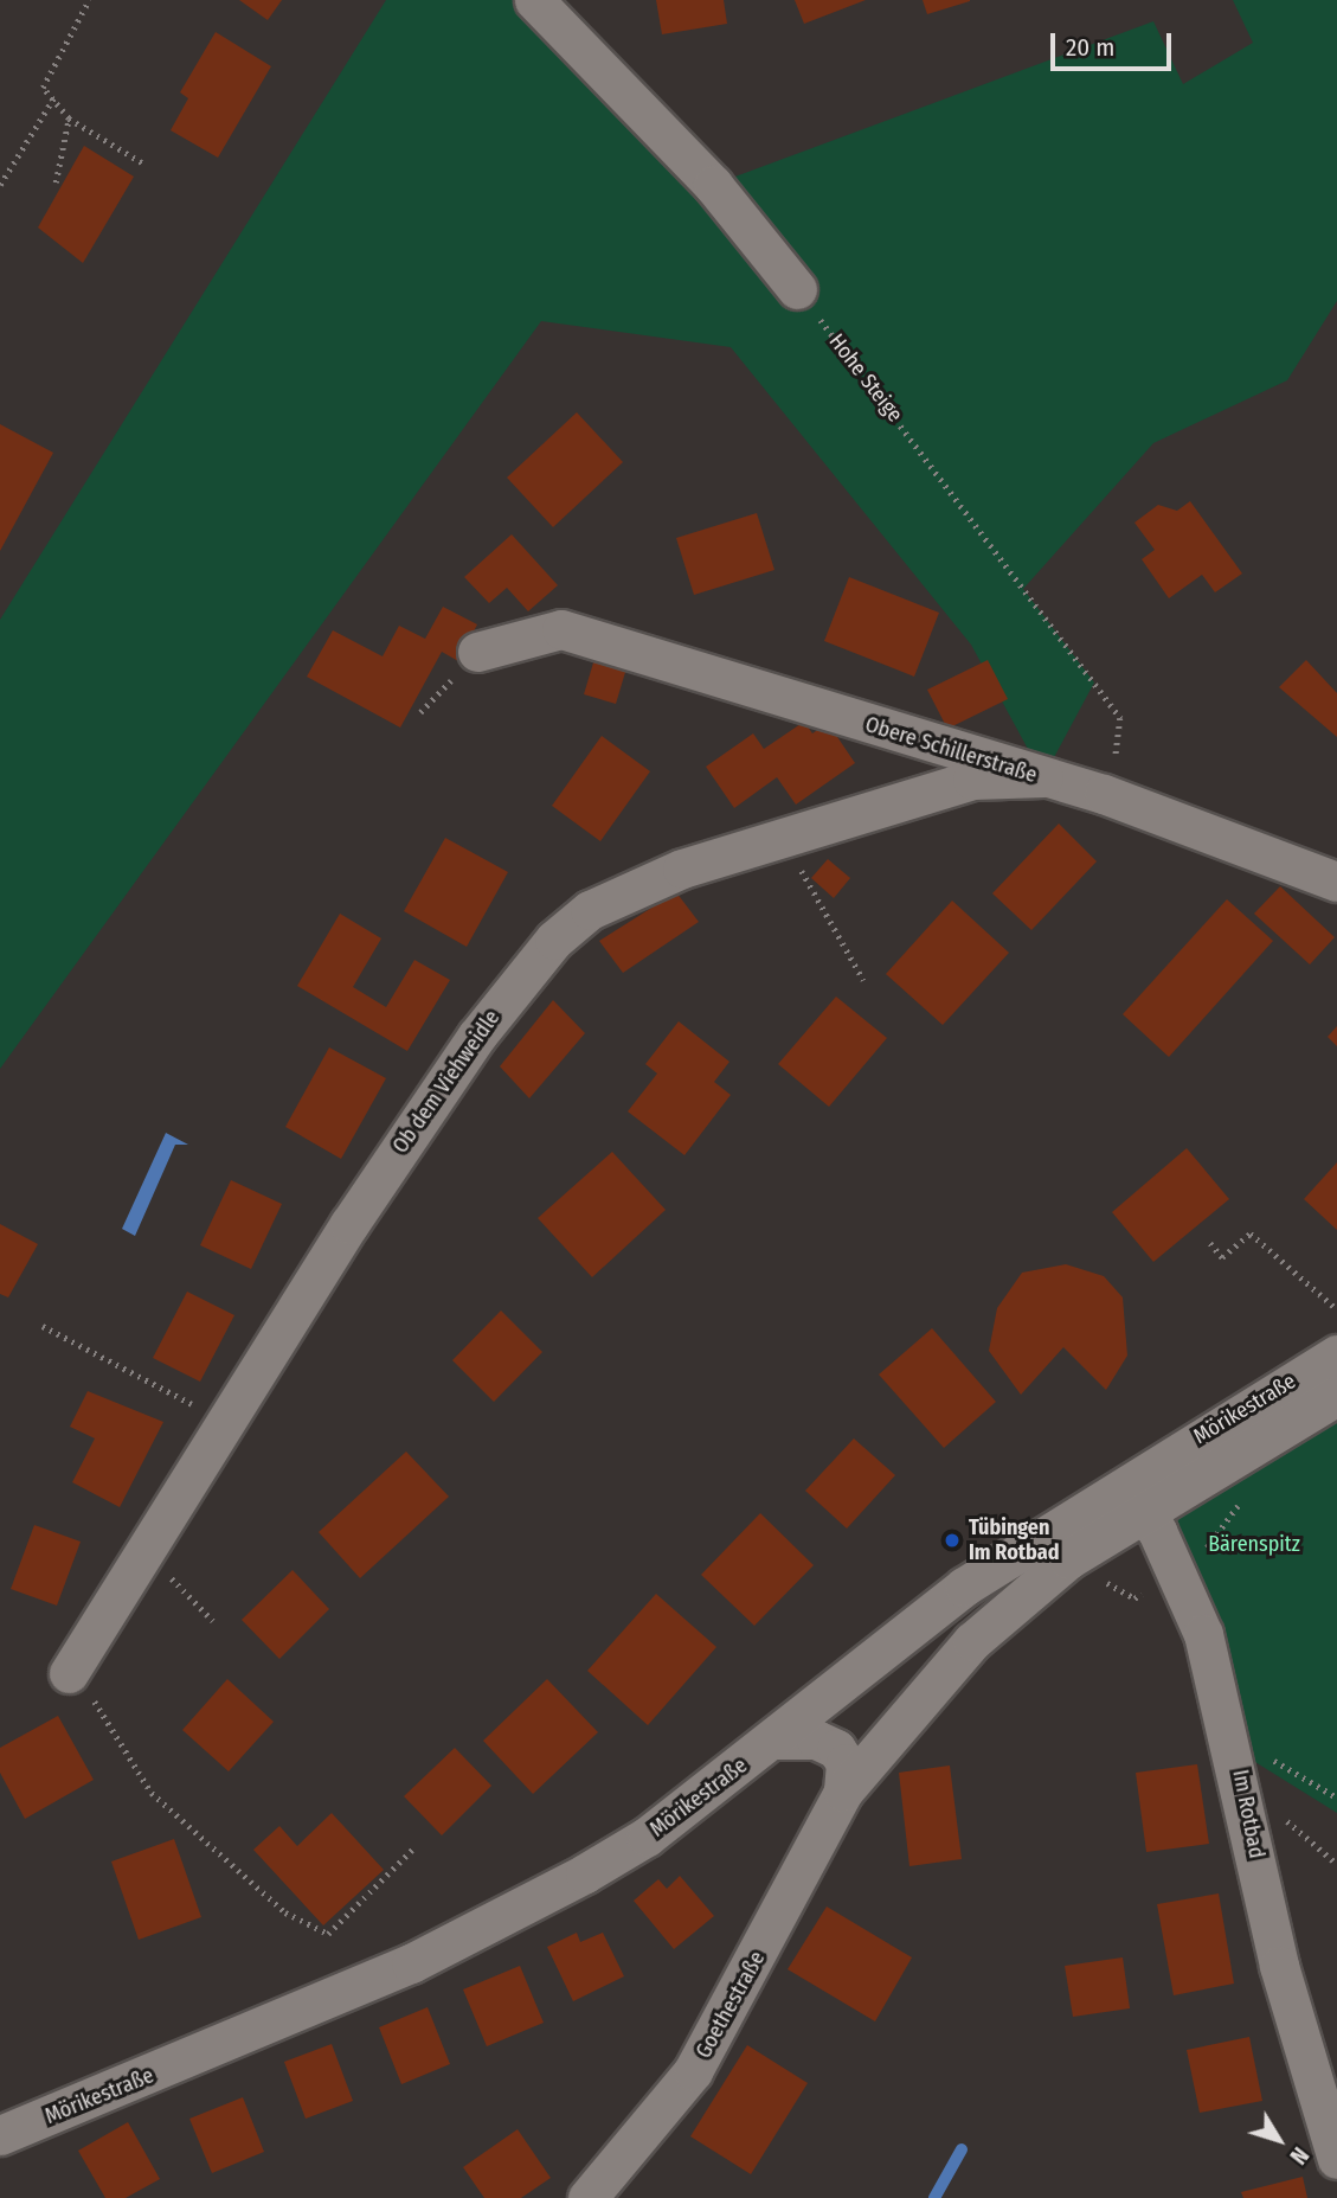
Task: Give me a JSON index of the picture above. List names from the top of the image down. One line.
{"streets":{"street":["Obere Schillerstraße","Ob dem Viehweidle","Mörikestraße","Im Rotbad","Goethestraße"],"path":["Hohe Steige"]},"crossings":[["Hohe Steige","Obere Schillerstraße"],["Obere Schillerstraße","Ob dem Viehweidle"],["Mörikestraße","Im Rotbad"],["Mörikestraße","Goethestraße"],["Im Rotbad","Goethestraße"]],"parks":["Bärenspitz"],"places":["Tübingen Im Rotbad"],"scale_bar":"20 m","north":"bottom right"}
